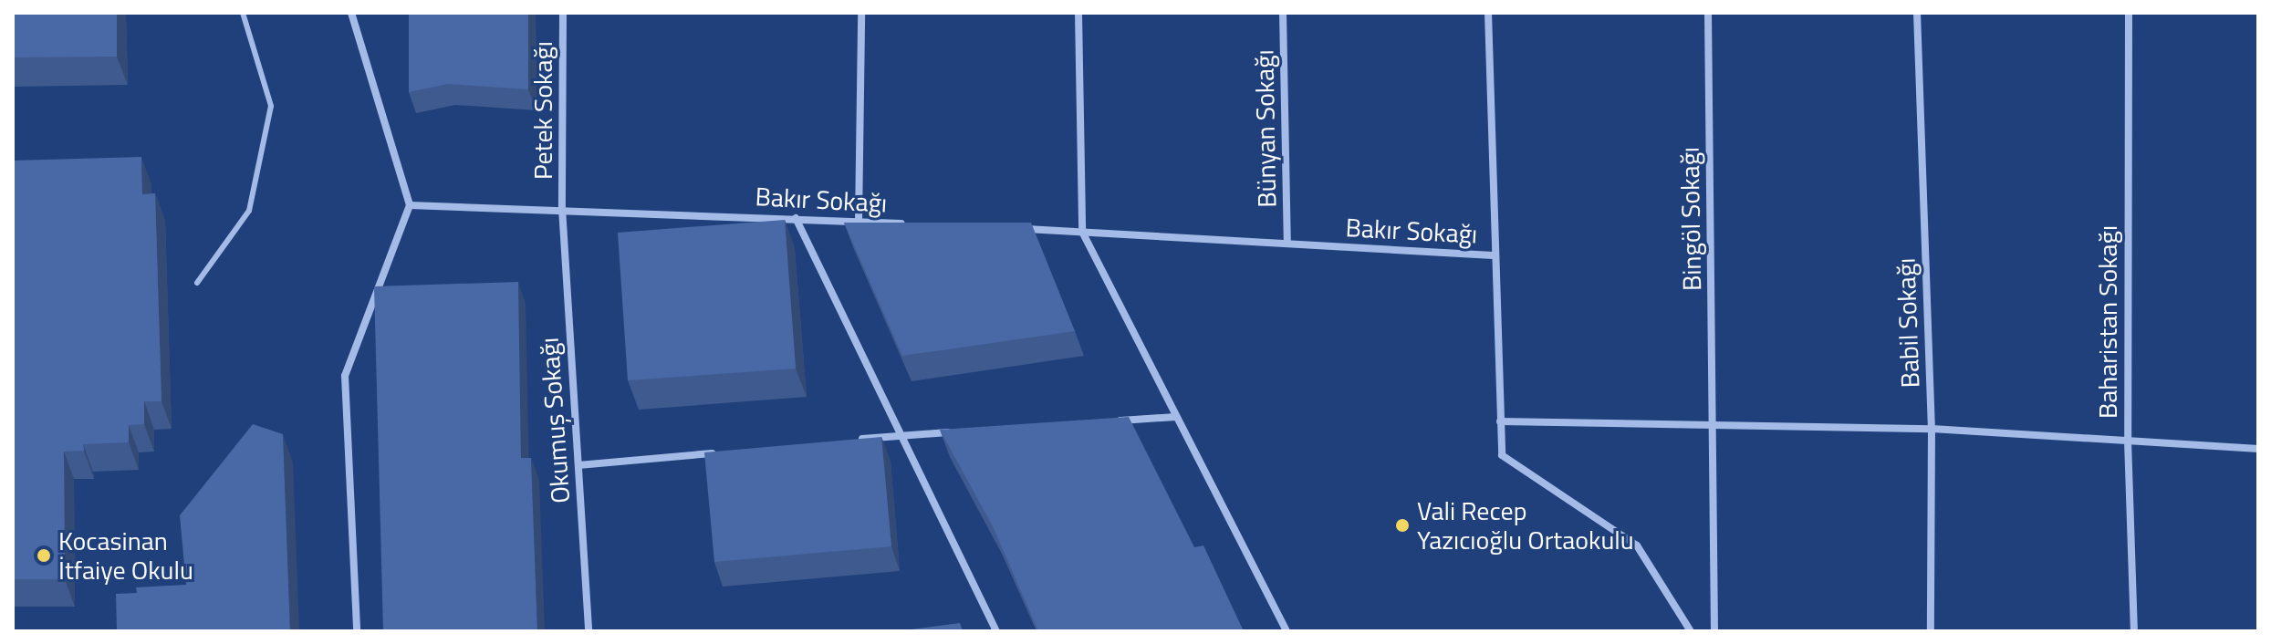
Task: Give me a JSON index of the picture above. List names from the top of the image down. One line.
{"streets":{"street":["Petek Sokağı","Bünyan Sokağı","Bakır Sokağı","Bingöl Sokağı","Baharistan Sokağı","Babil Sokağı","Okumuş Sokağı"]},"crossings":[["Petek Sokağı","Bakır Sokağı"],["Petek Sokağı","Okumuş Sokağı"],["Bünyan Sokağı","Bakır Sokağı"],["Bakır Sokağı","Okumuş Sokağı"]],"places":["Vali Recep Yazıcıoğlu Ortaokulu","Kocasinan İtfaiye Okulu"]}
